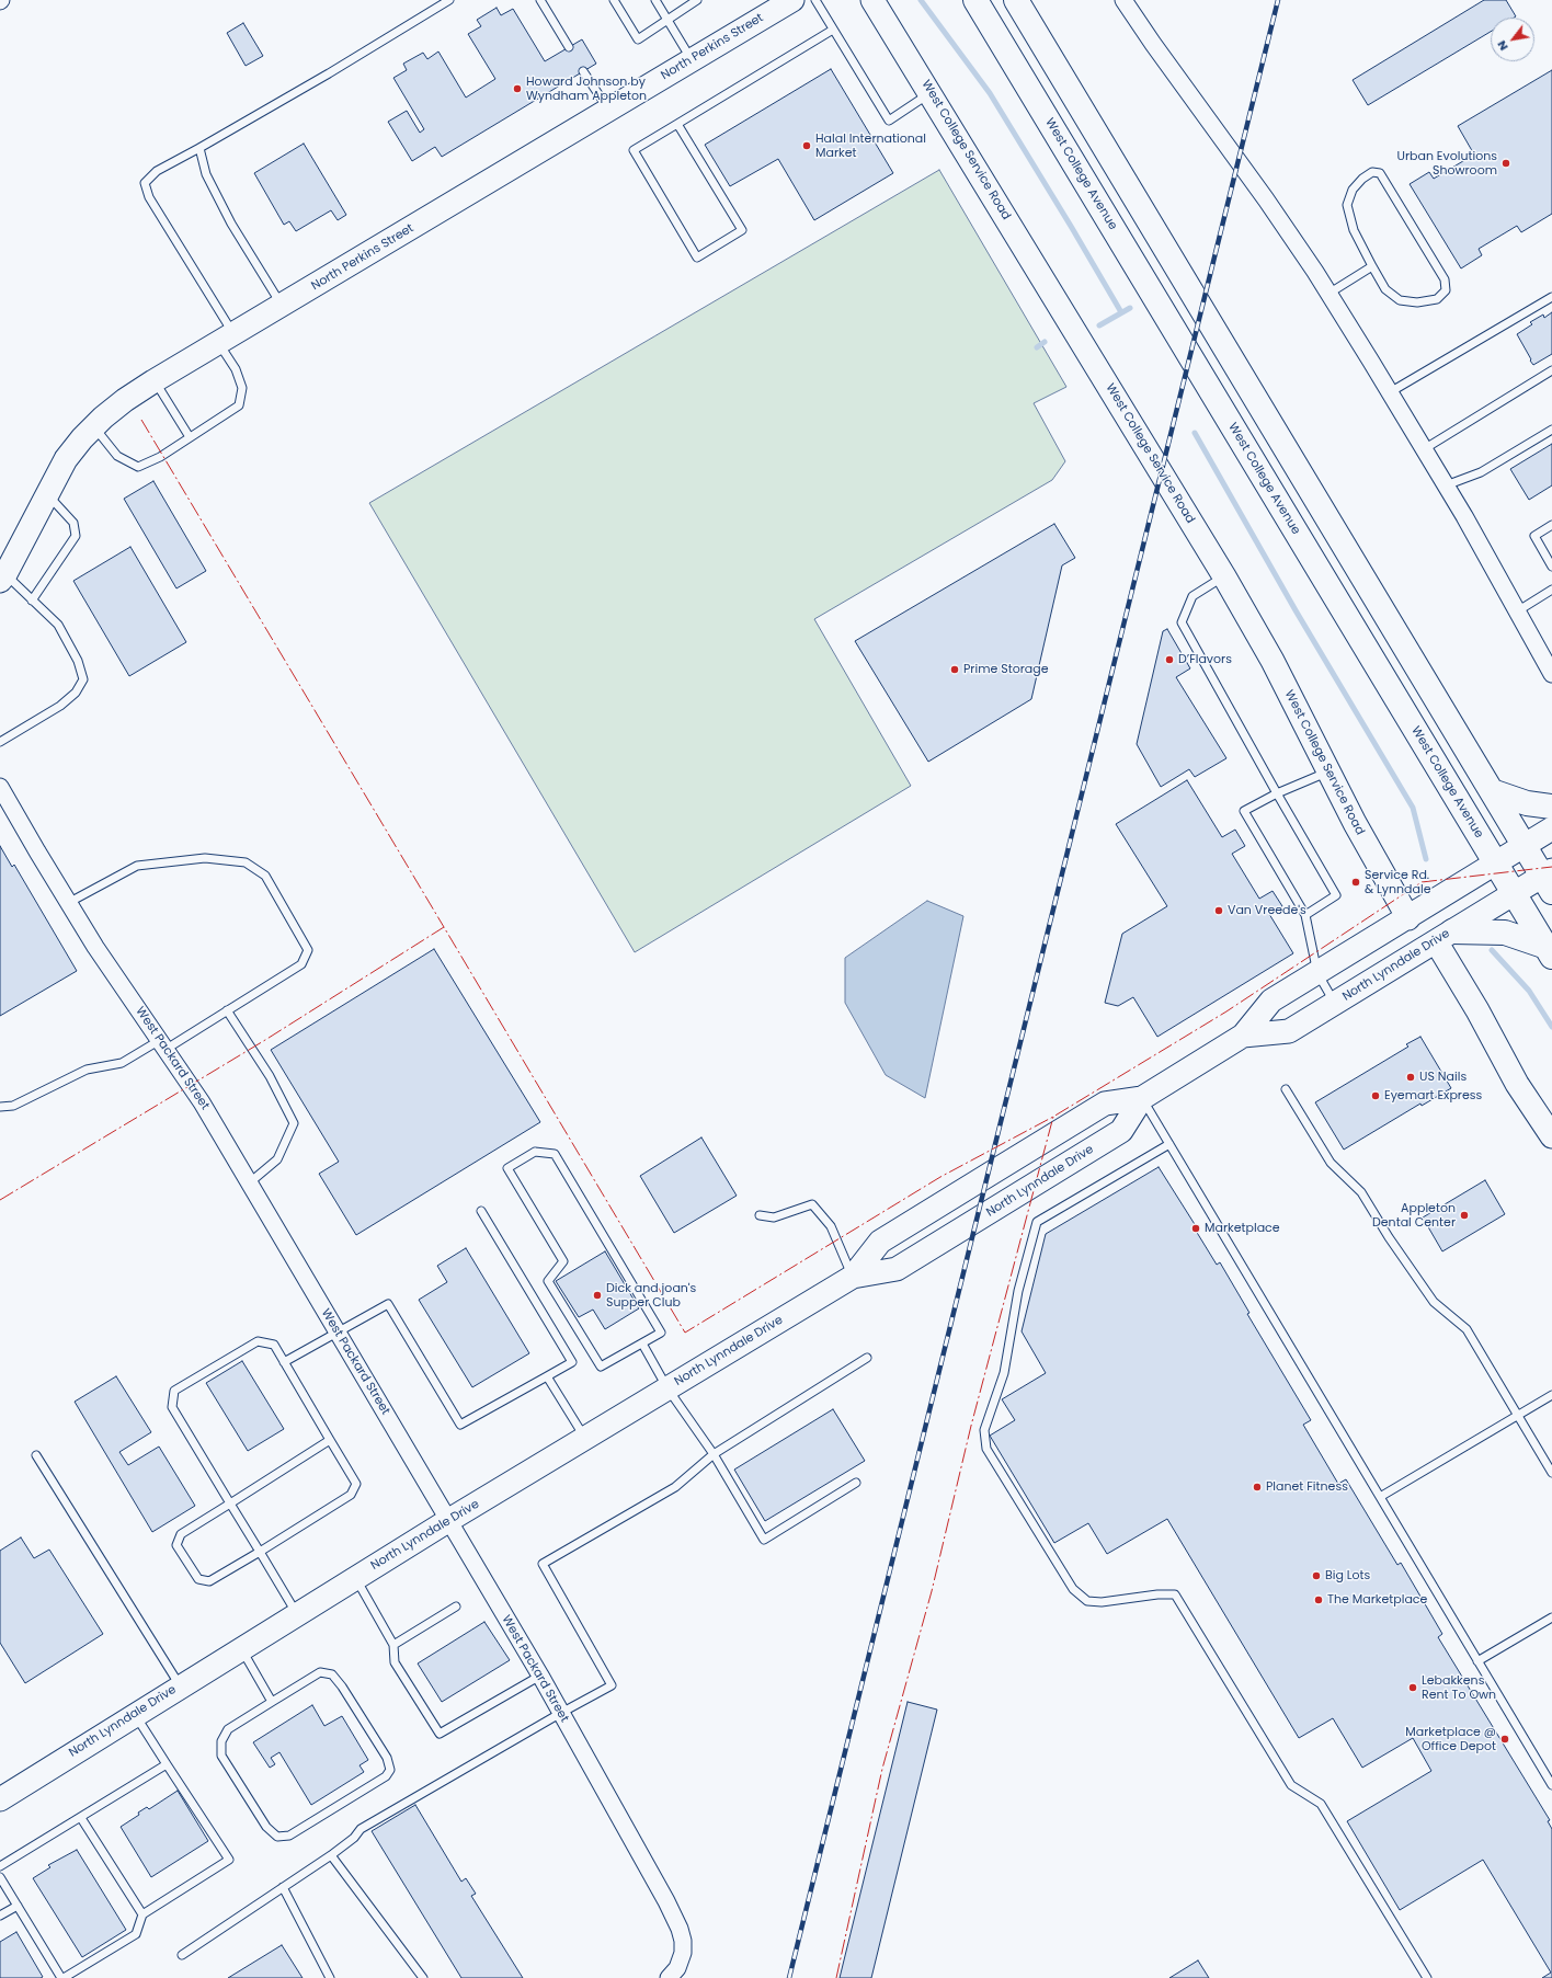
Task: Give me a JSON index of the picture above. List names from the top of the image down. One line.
{"streets":{"main road":["North Perkins Street","West College Service Road","West College Avenue","North Lynndale Drive"],"street":["West Packard Street"]},"crossings":[["West College Service Road","North Lynndale Drive"],["West College Avenue","North Lynndale Drive"],["North Lynndale Drive","West Packard Street"]],"places":["Howard Johnson by Wyndham Appleton","Halal International Market","Urban Evolutions Showroom","D’Flavors","Prime Storage","Service Rd. & Lynndale","Van Vreede's","US Nails","Eyemart Express","Appleton Dental Center","Marketplace","Dick and joan's Supper Club","Planet Fitness","Big Lots","The Marketplace","Lebakkens Rent To Own","Marketplace @ Office Depot"],"north":"bottom left"}
